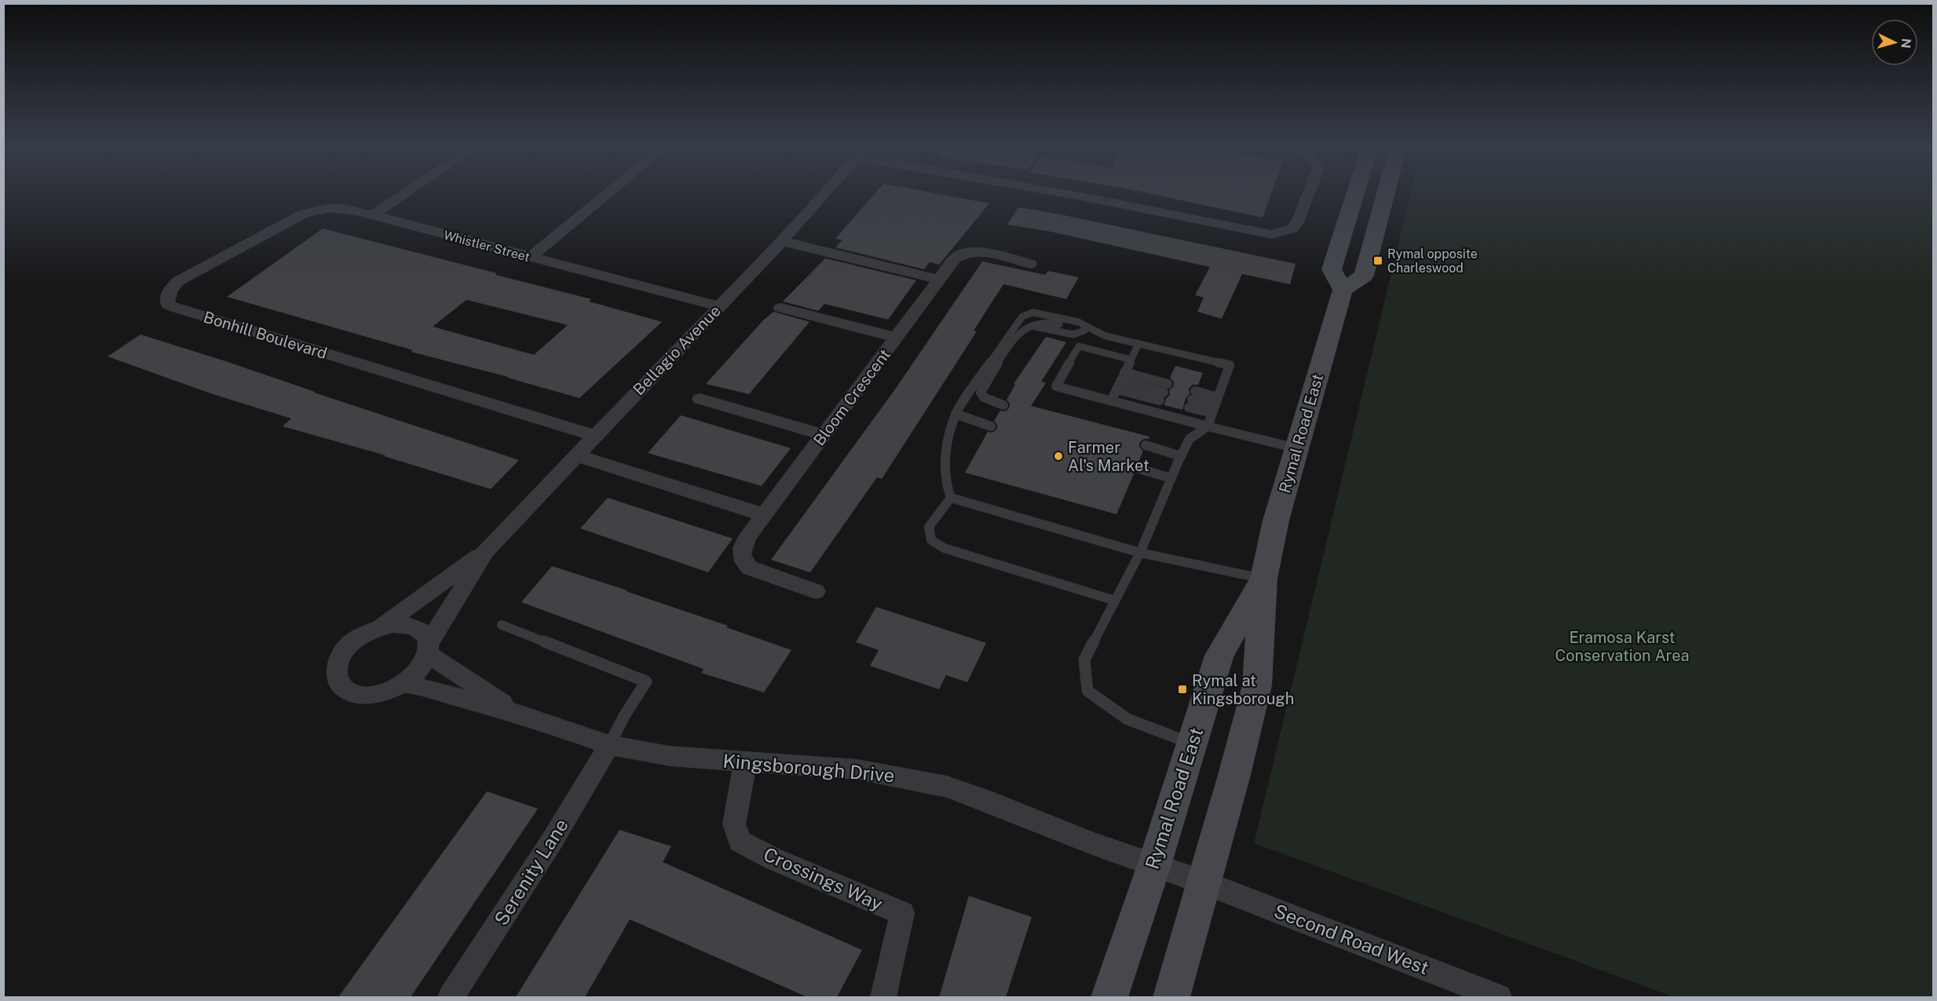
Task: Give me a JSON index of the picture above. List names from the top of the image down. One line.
{"streets":{"main road":["Rymal Road East"],"street":["Whistler Street","Bonhill Boulevard","Bellagio Avenue","Bloom Crescent","Kingsborough Drive","Serenity Lane","Crossings Way","Second Road West"]},"crossings":[["Whistler Street","Bonhill Boulevard"],["Whistler Street","Bellagio Avenue"],["Bonhill Boulevard","Bellagio Avenue"],["Bellagio Avenue","Kingsborough Drive"],["Rymal Road East","Kingsborough Drive"],["Rymal Road East","Second Road West"],["Kingsborough Drive","Serenity Lane"],["Kingsborough Drive","Crossings Way"],["Kingsborough Drive","Second Road West"]],"parks":["Eramosa Karst Conservation Area"],"places":{"transit":["Rymal opposite Charleswood","Rymal at Kingsborough"],"other":["Farmer Al's Market"]},"north":"right"}
